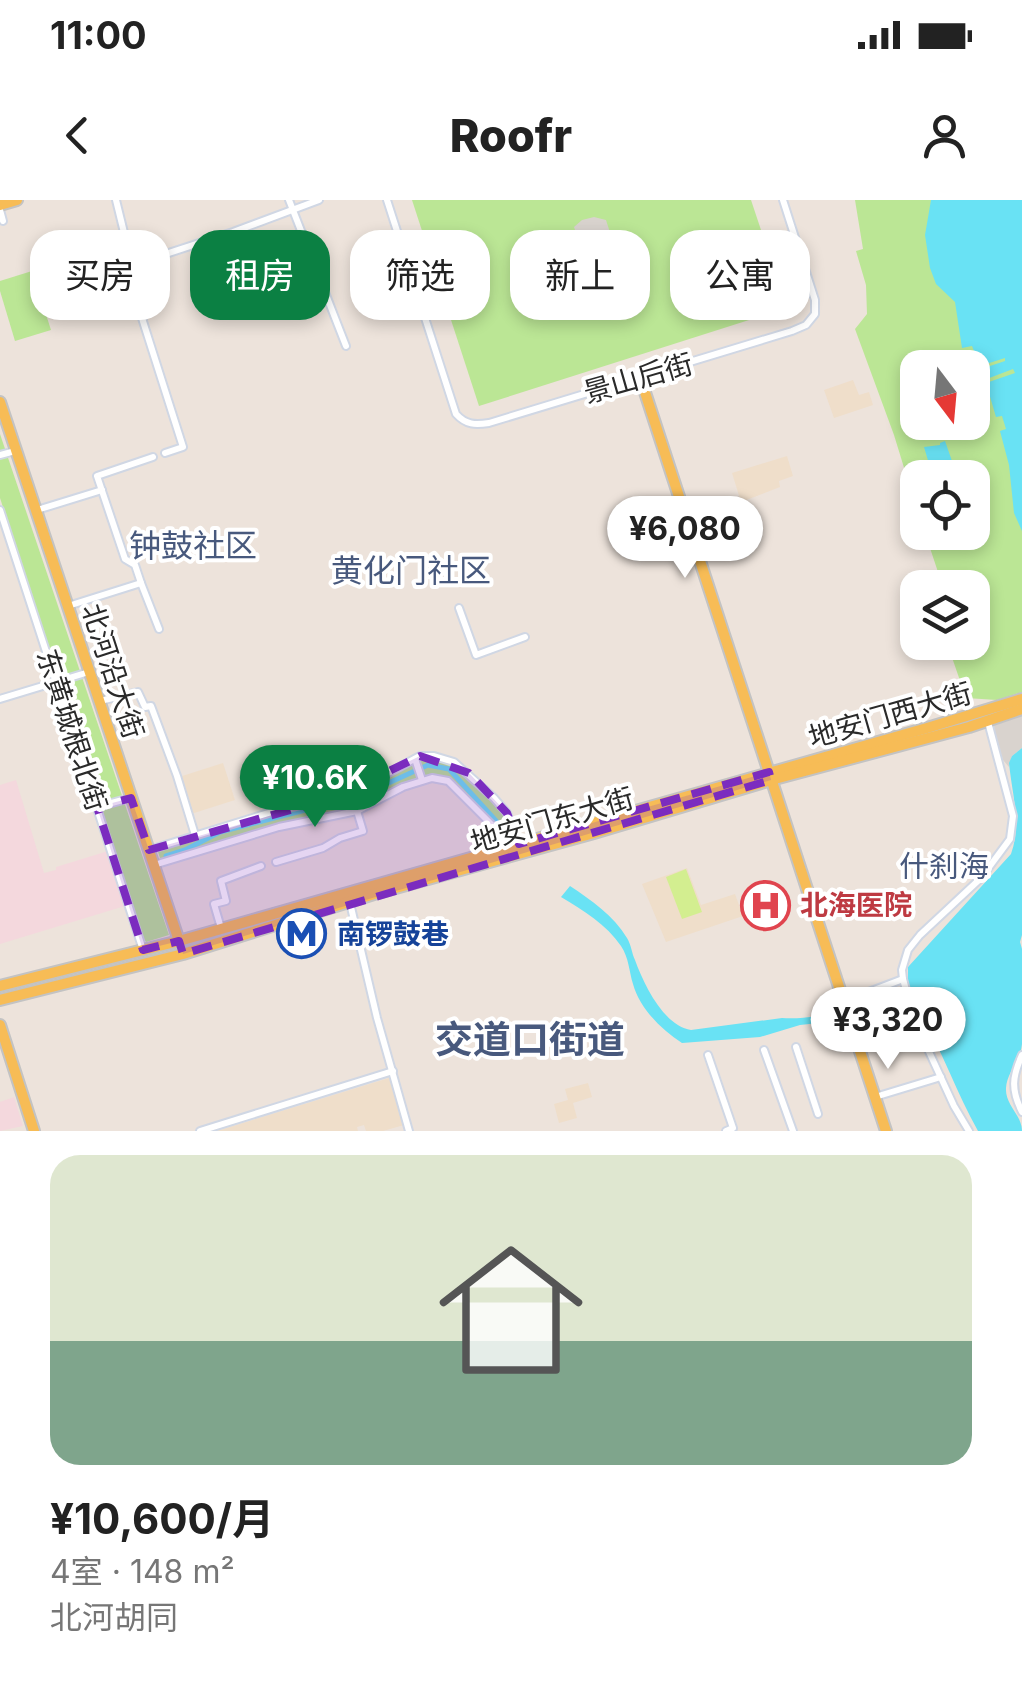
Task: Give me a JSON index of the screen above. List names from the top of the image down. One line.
{"streets":{"main road":["北河沿大街","地安门西大街","地安门东大街"],"street":["景山后街","东黄城根北街"]},"crossings":[["北河沿大街","地安门东大街"],["地安门西大街","地安门东大街"],["东黄城根北街","地安门东大街"]],"districts":["钟鼓社区","黄化门社区","什刹海","交道口街道"],"places":{"hospital":["北海医院"],"metro station":["南锣鼓巷"]},"north":"bottom","page":{"status":"11:00","header":"Roofr","chip":["买房","租房","筛选","新上","公寓"],"price":["¥6,080","¥10.6K","¥3,320"],"list":[{"name":"¥10,600/月","note":"4室 · 148 m² · 北河胡同"}]}}
